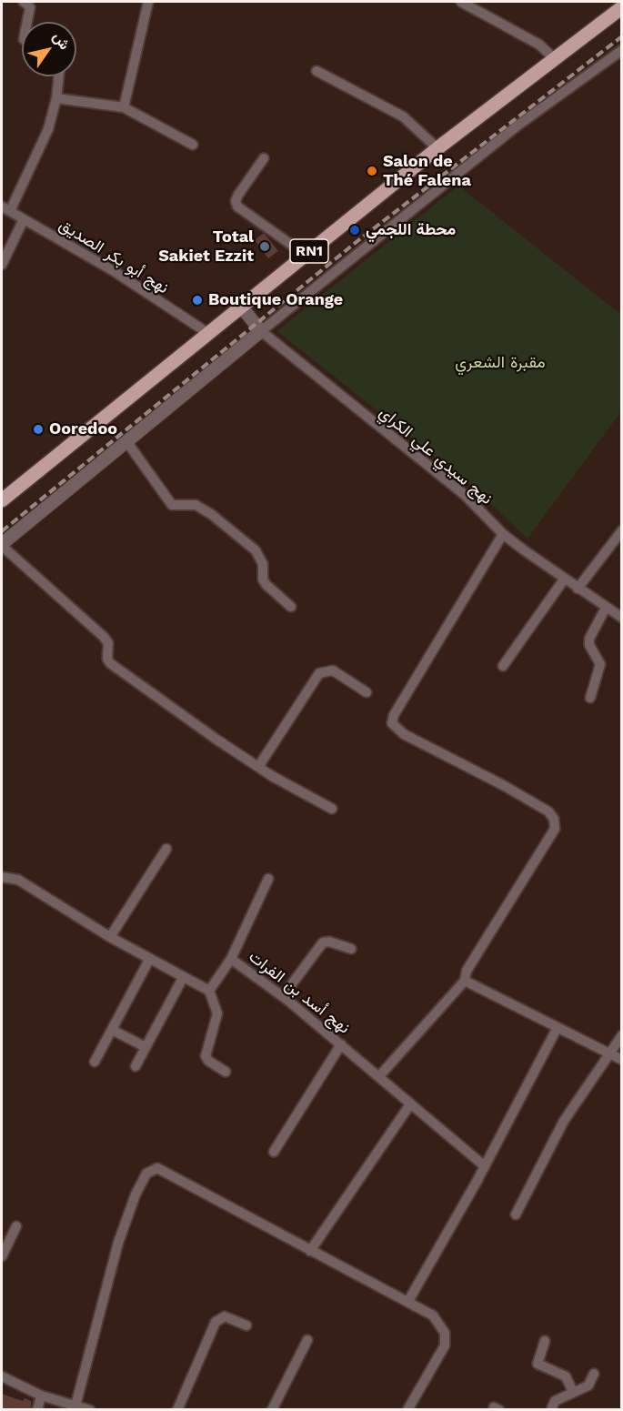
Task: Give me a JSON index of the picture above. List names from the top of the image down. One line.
{"streets":{"main road":["RN1"],"street":["نهج أبو بكر الصديق","نهج سيدي علي الكراي","نهج أسد بن الفرات"]},"crossings":[["RN1","نهج أبو بكر الصديق"]],"parks":["مقبرة الشعري"],"places":["Salon de Thé Falena","محطة اللجمي","Total Sakiet Ezzit","Boutique Orange","Ooredoo"],"north":"top right"}
